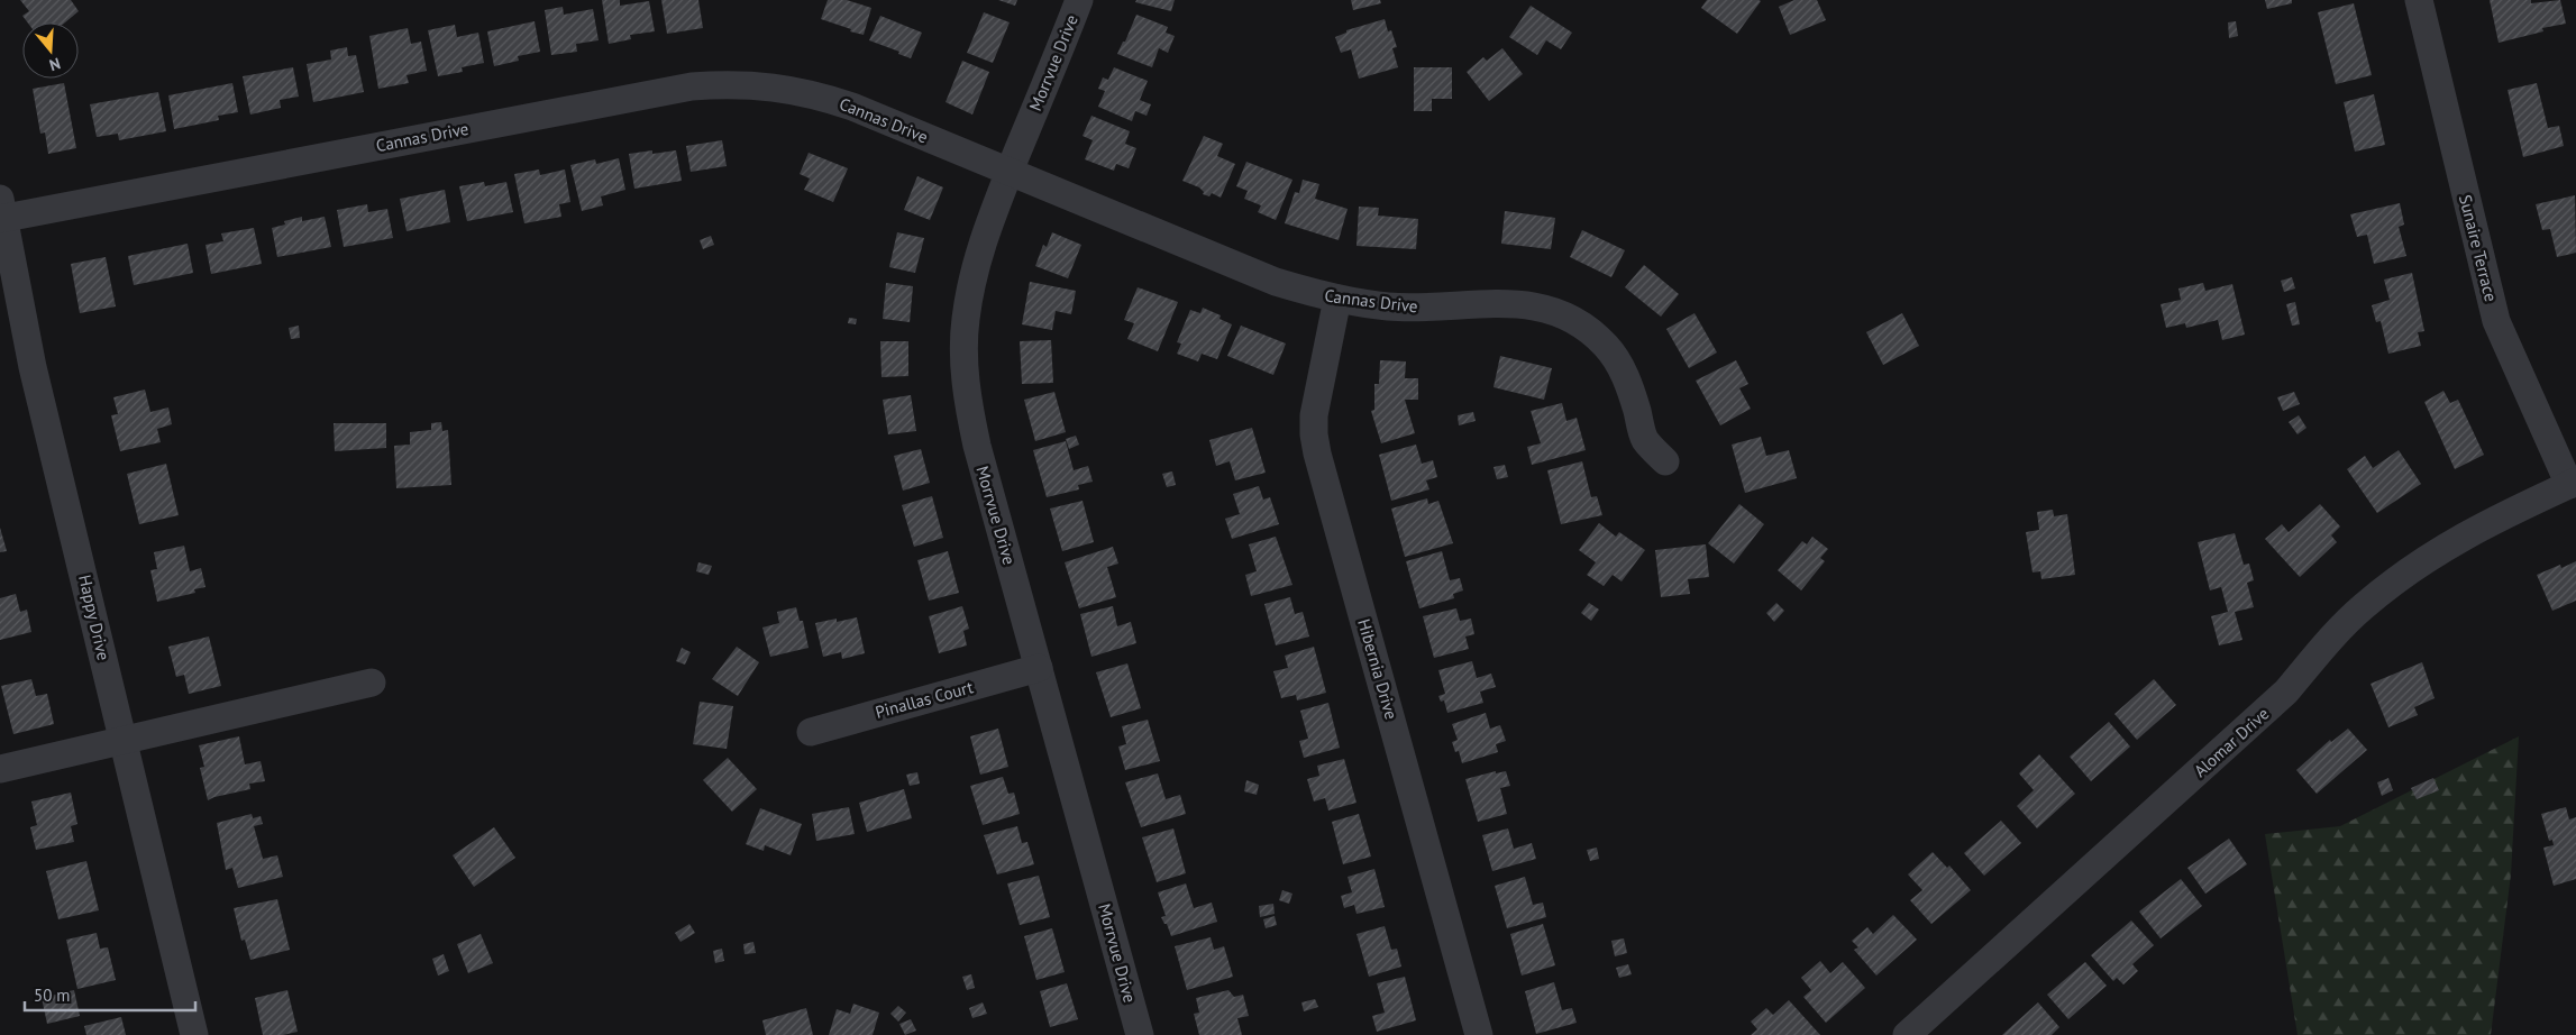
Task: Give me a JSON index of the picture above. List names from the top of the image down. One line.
{"streets":{"street":["Morrvue Drive","Cannas Drive","Sunaire Terrace","Happy Drive","Hibernia Drive","Pinallas Court","Alomar Drive"]},"crossings":[["Morrvue Drive","Cannas Drive"],["Morrvue Drive","Pinallas Court"],["Cannas Drive","Happy Drive"],["Cannas Drive","Hibernia Drive"],["Sunaire Terrace","Alomar Drive"]],"scale_bar":"50 m","north":"bottom"}
